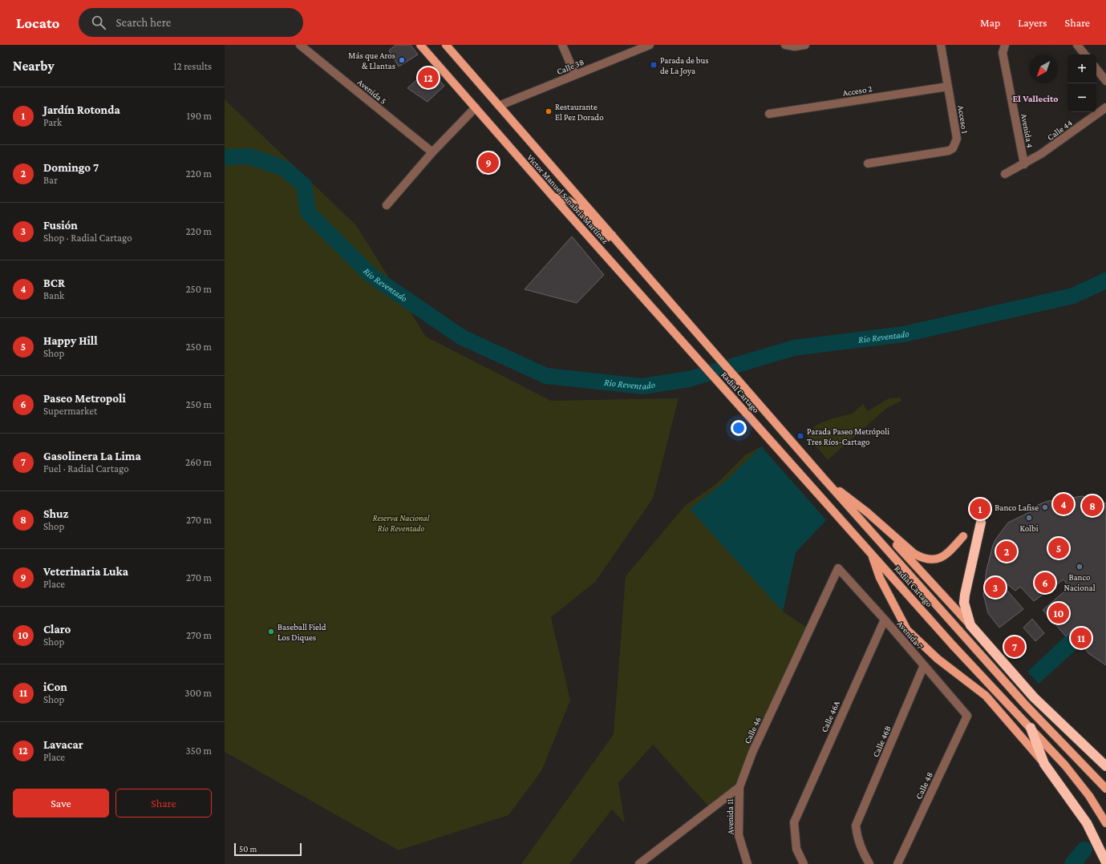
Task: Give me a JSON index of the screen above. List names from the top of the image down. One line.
{"streets":{"main road":["Victor Manuel Sanabria Martínez","Radial Cartago"],"street":["Calle 38","Acceso 2","Avenida 5","Acceso 1","Calle 44","Avenida 4","Avenida 7","Calle 46A","Calle 46","Calle 46B","Calle 48","Avenida 11"]},"crossings":[["Calle 38","Victor Manuel Sanabria Martínez"],["Acceso 2","Acceso 1"],["Calle 44","Avenida 4"],["Victor Manuel Sanabria Martínez","Radial Cartago"],["Avenida 7","Calle 46A"],["Avenida 7","Calle 46"],["Avenida 7","Calle 46B"],["Avenida 7","Calle 48"],["Calle 46","Avenida 11"]],"districts":["El Vallecito"],"water":["Rio Reventado"],"parks":["Reserva Nacional Río Reventado"],"places":{"other":["Más que Aros & Llantas","Restaurante El Pez Dorado","Banco Lafise","Kolbi","Banco Nacional","Baseball Field Los Diques"],"transit":["Parada de bus de La Joya","Parada Paseo Metrópoli Tres Ríos-Cartago"]},"scale_bar":"50 m","north":"bottom left","page":{"header":"Locato","search":"Search here","nav":["Map","Layers","Share"],"heading":["Nearby","12 results"],"map_buttons":["+","−"],"pins":["12","9","4","8","1","5","2","6","3","10","11","7"],"list":[{"mark":"1","name":"Jardín Rotonda","note":"Park","value":"190 m"},{"mark":"2","name":"Domingo 7","note":"Bar","value":"220 m"},{"mark":"3","name":"Fusión","note":"Shop · Radial Cartago","value":"220 m"},{"mark":"4","name":"BCR","note":"Bank","value":"250 m"},{"mark":"5","name":"Happy Hill","note":"Shop","value":"250 m"},{"mark":"6","name":"Paseo Metropoli","note":"Supermarket","value":"250 m"},{"mark":"7","name":"Gasolinera La Lima","note":"Fuel · Radial Cartago","value":"260 m"},{"mark":"8","name":"Shuz","note":"Shop","value":"270 m"},{"mark":"9","name":"Veterinaria Luka","note":"Place","value":"270 m"},{"mark":"10","name":"Claro","note":"Shop","value":"270 m"},{"mark":"11","name":"iCon","note":"Shop","value":"300 m"},{"mark":"12","name":"Lavacar","note":"Place","value":"350 m"}],"buttons":["Save","Share"],"scale":"50 m"}}
